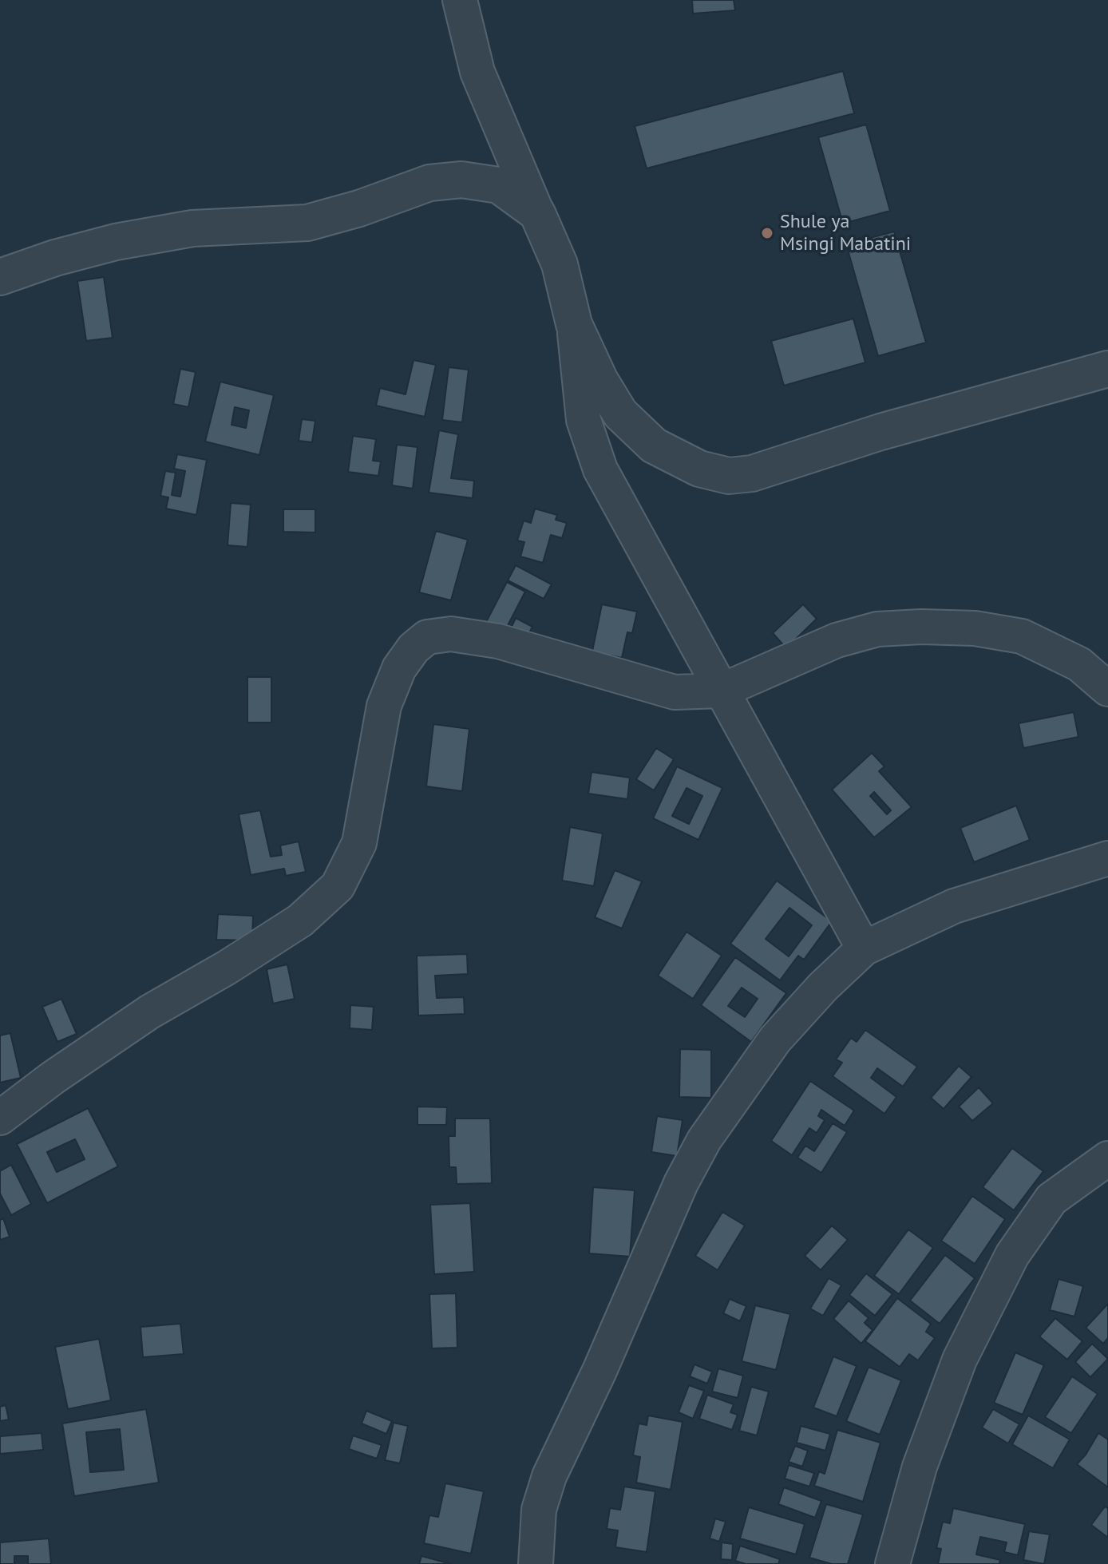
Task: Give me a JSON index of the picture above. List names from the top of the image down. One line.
{"places":["Shule ya Msingi Mabatini"]}
